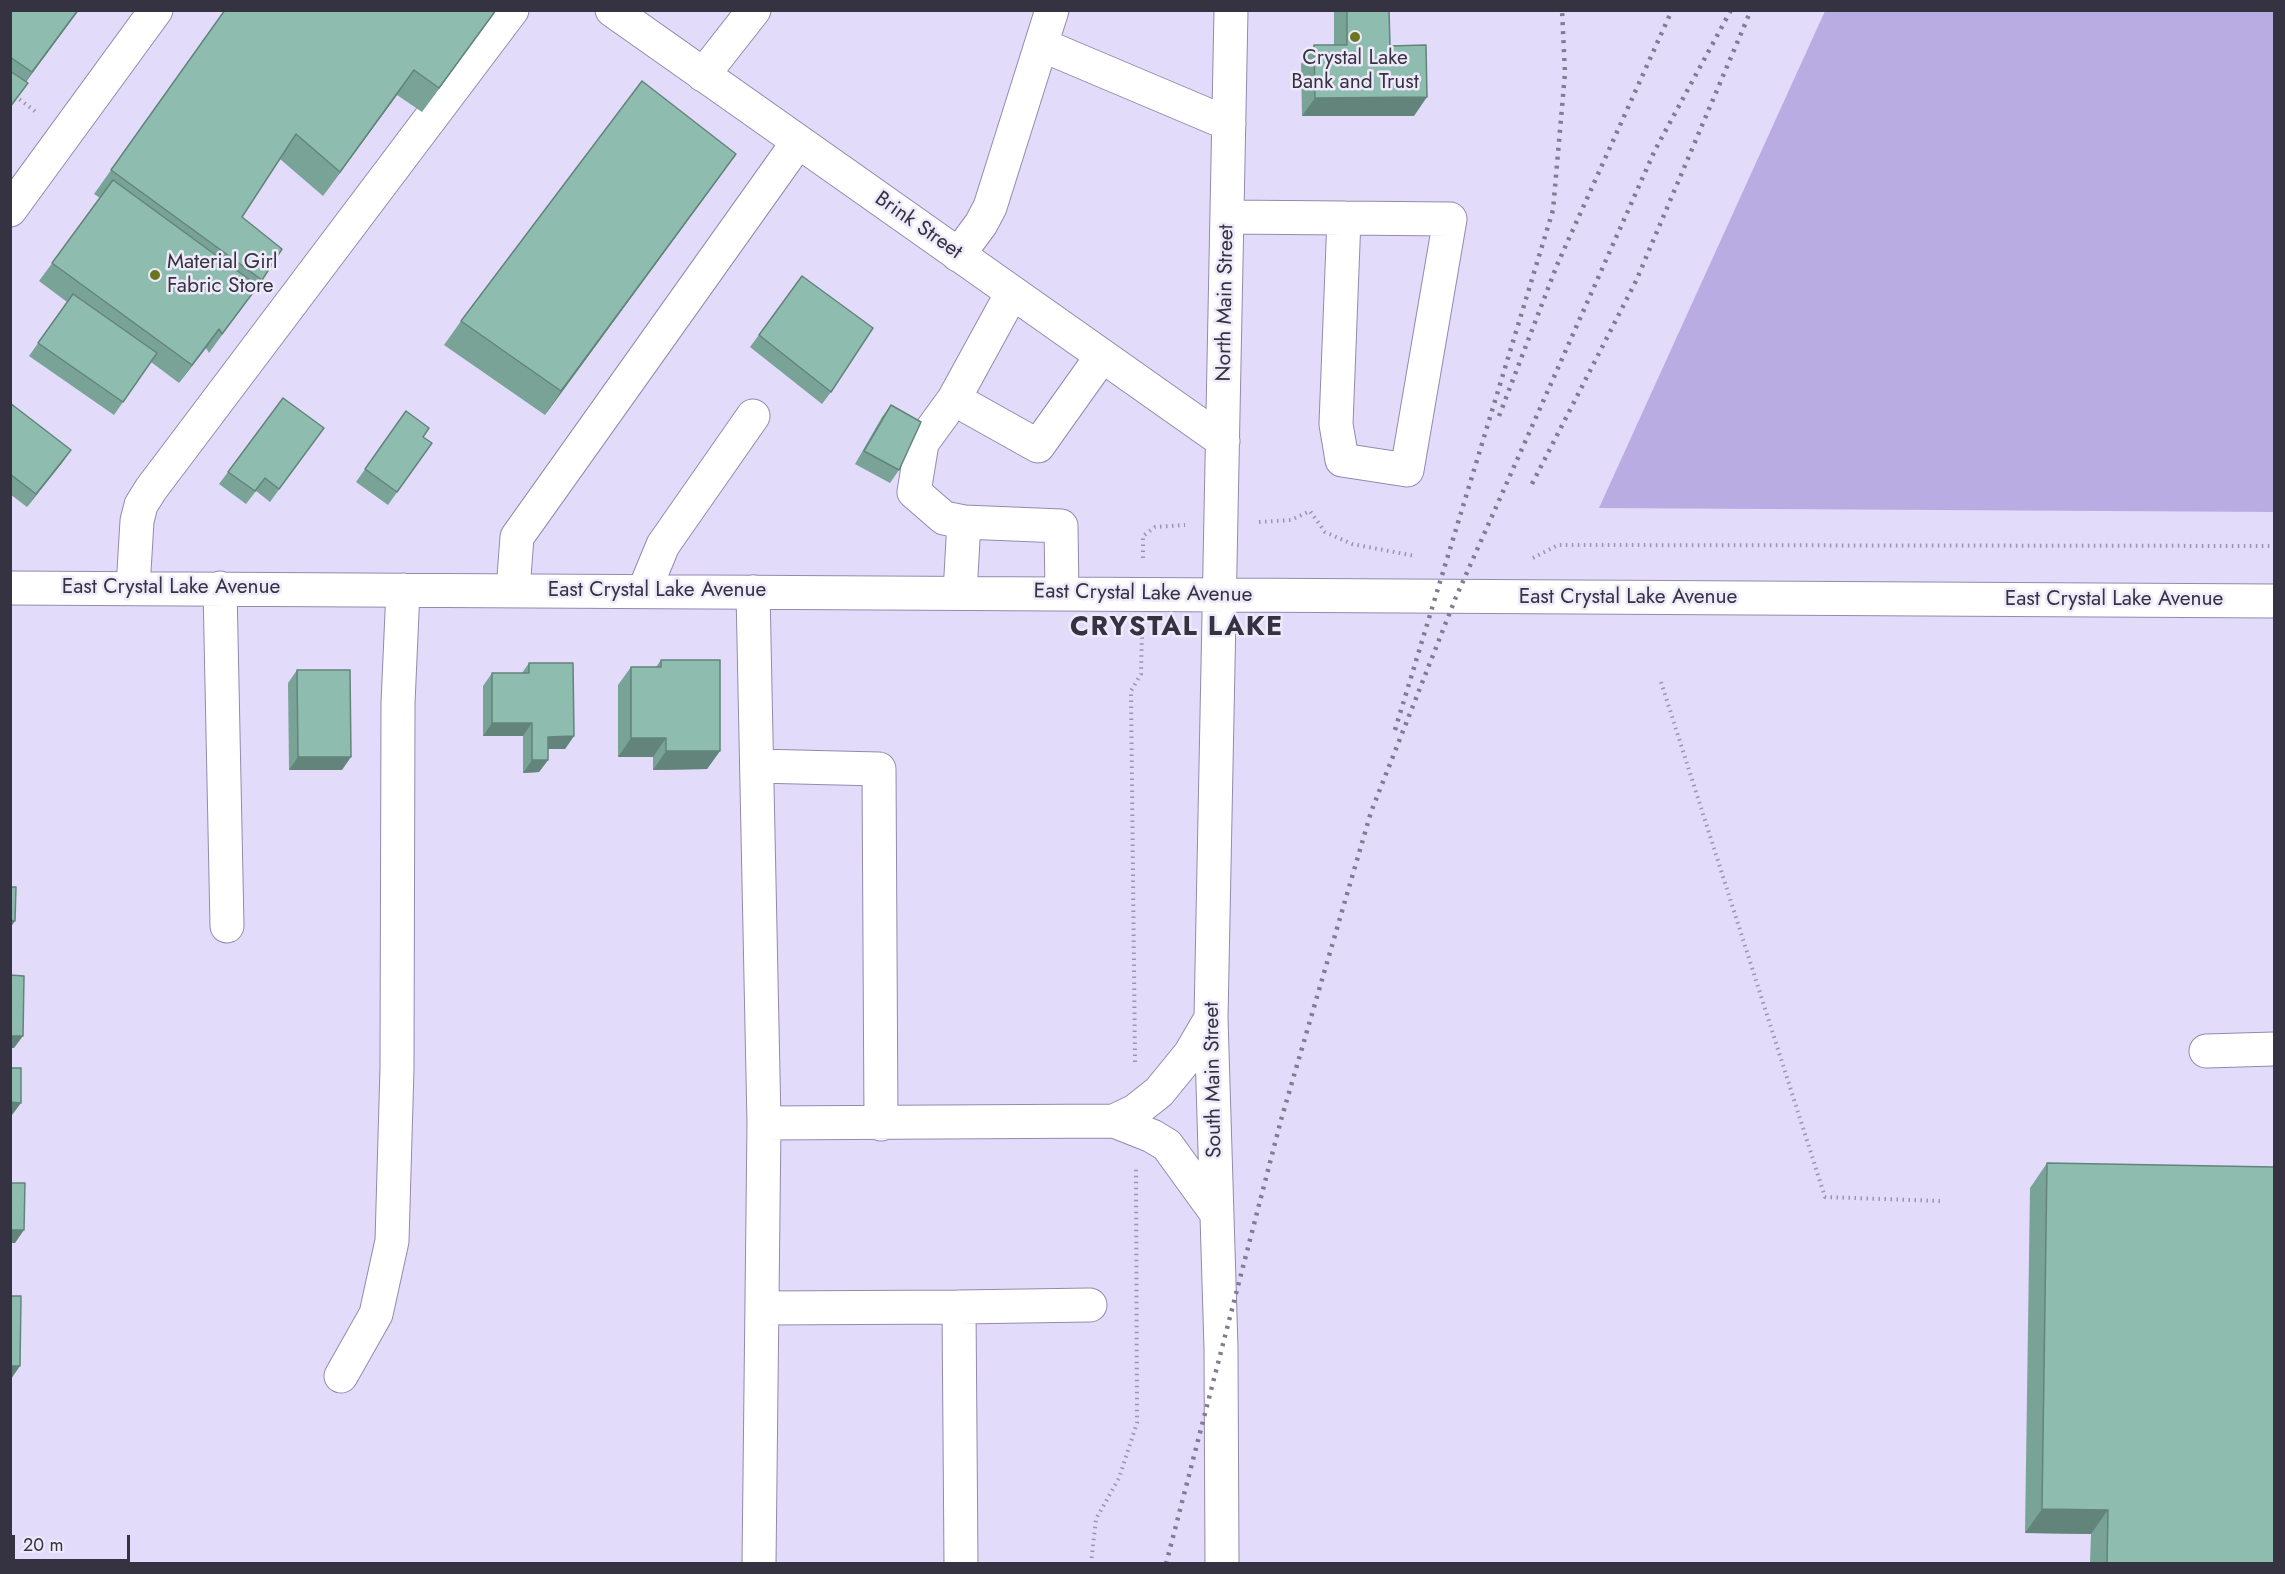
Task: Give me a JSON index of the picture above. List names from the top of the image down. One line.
{"streets":{"street":["Brink Street","North Main Street","East Crystal Lake Avenue","South Main Street"]},"crossings":[["Brink Street","North Main Street"],["North Main Street","East Crystal Lake Avenue"],["North Main Street","South Main Street"],["East Crystal Lake Avenue","South Main Street"]],"districts":["CRYSTAL LAKE"],"places":["Crystal Lake Bank and Trust","Material Girl Fabric Store"],"scale_bar":"20 m"}
